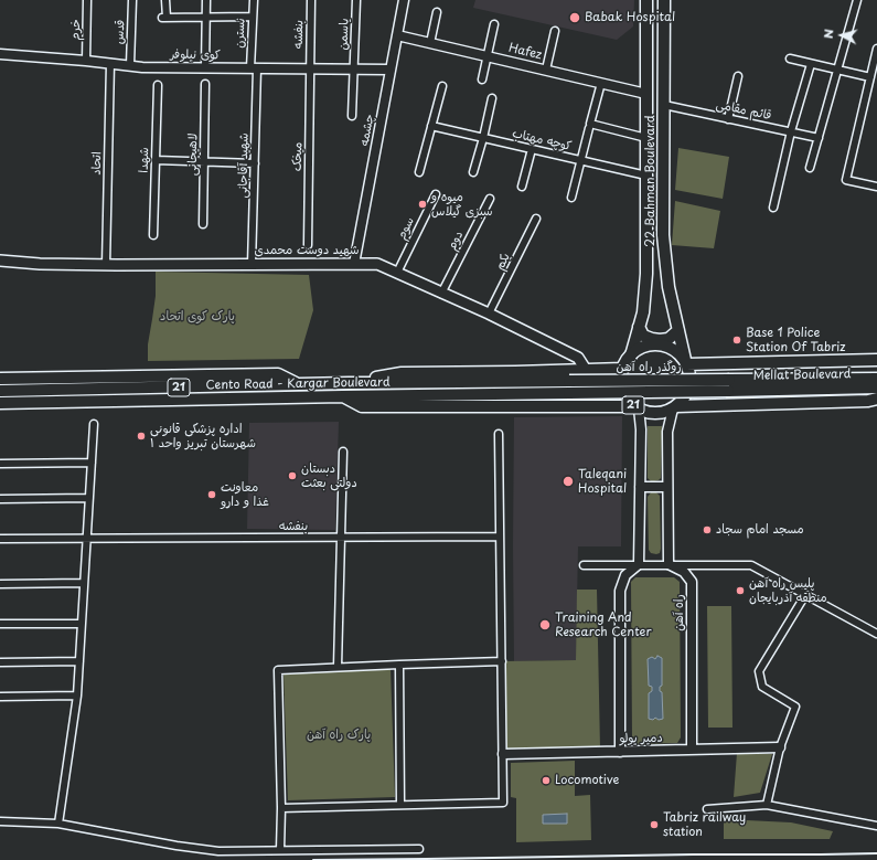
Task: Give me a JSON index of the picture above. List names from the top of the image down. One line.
{"streets":{"main road":["22 Bahman Boulevard","شهید دوست محمدی","روگذر راه آهن","Mellat Boulevard","Cento Road - Kargar Boulevard","21"],"street":["خرم","قدس","نسترن","بنفشه","یاسمن","Hafez","کوی نیلوفر","قائم مقامی","چشمه","کوچه مهتاب","لاهیجانی","میخک","شهدا","اتحاد","شهید آقاجانی","سوم","دوم","یکم","راه آهن","دمیر یولو"]},"crossings":[["خرم","کوی نیلوفر"],["قدس","کوی نیلوفر"],["نسترن","کوی نیلوفر"],["نسترن","شهید آقاجانی"],["بنفشه","کوی نیلوفر"],["بنفشه","میخک"],["یاسمن","کوی نیلوفر"],["Hafez","چشمه"],["Hafez","22 Bahman Boulevard"],["کوی نیلوفر","چشمه"],["کوی نیلوفر","میخک"],["کوی نیلوفر","اتحاد"],["کوی نیلوفر","شهید آقاجانی"],["قائم مقامی","22 Bahman Boulevard"],["چشمه","شهید دوست محمدی"],["کوچه مهتاب","22 Bahman Boulevard"],["اتحاد","شهید دوست محمدی"],["شهید آقاجانی","شهید دوست محمدی"],["22 Bahman Boulevard","21"],["سوم","شهید دوست محمدی"],["دوم","شهید دوست محمدی"],["شهید دوست محمدی","یکم"],["شهید دوست محمدی","21"],["روگذر راه آهن","Mellat Boulevard"],["روگذر راه آهن","Cento Road - Kargar Boulevard"],["روگذر راه آهن","21"],["Mellat Boulevard","21"],["Cento Road - Kargar Boulevard","21"],["راه آهن","دمیر یولو"]],"parks":["پارک کوی اتحاد","پارک راه آهن"],"places":["Babak Hospital","میوه و سبزی گیلاس","Base 1 Police Station Of Tabriz","اداره پزشکی قانونی شهرستان تبریز واحد ۱","دبستان دولتی بعثت","Taleqani Hospital","معاونت غذا و دارو","مسجد امام سجاد","پلیس راه آهن منطقه آذربایجان","Training And Research Center","Locomotive","Tabriz railway station"],"north":"left"}
